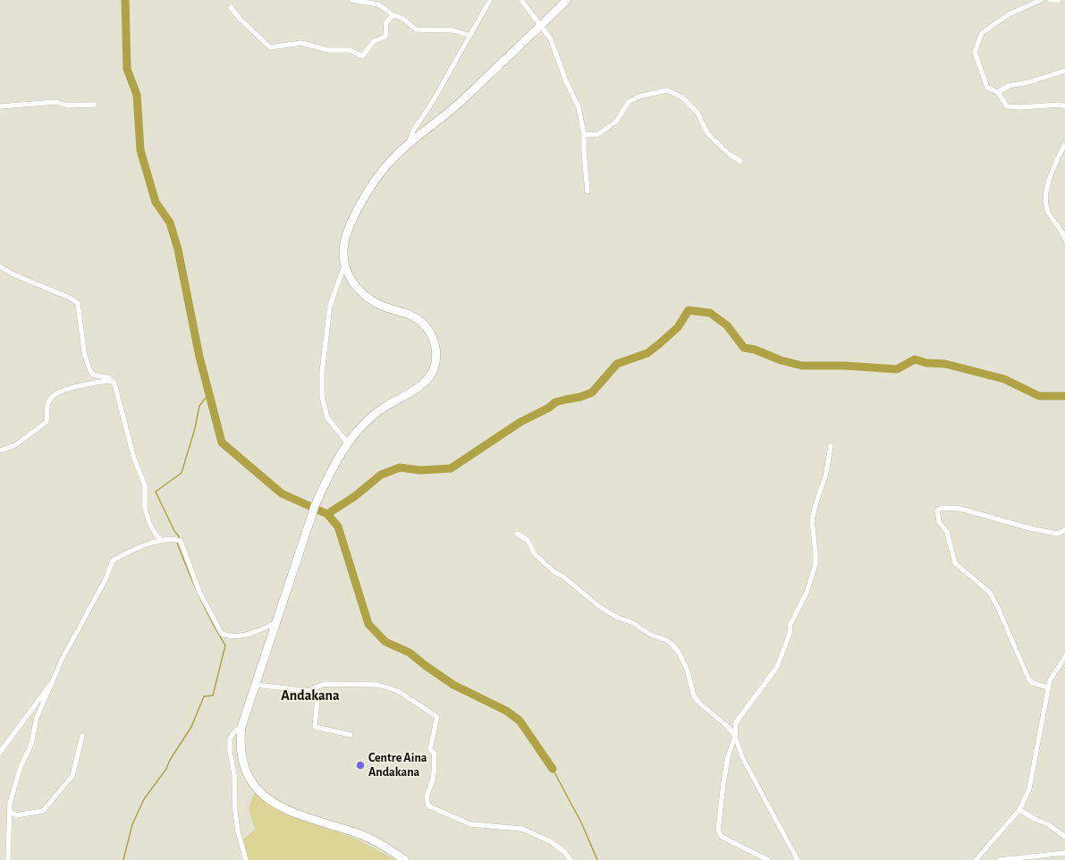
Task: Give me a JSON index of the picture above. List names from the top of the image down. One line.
{"districts":["Andakana"],"places":["Centre Aina Andakana"]}
